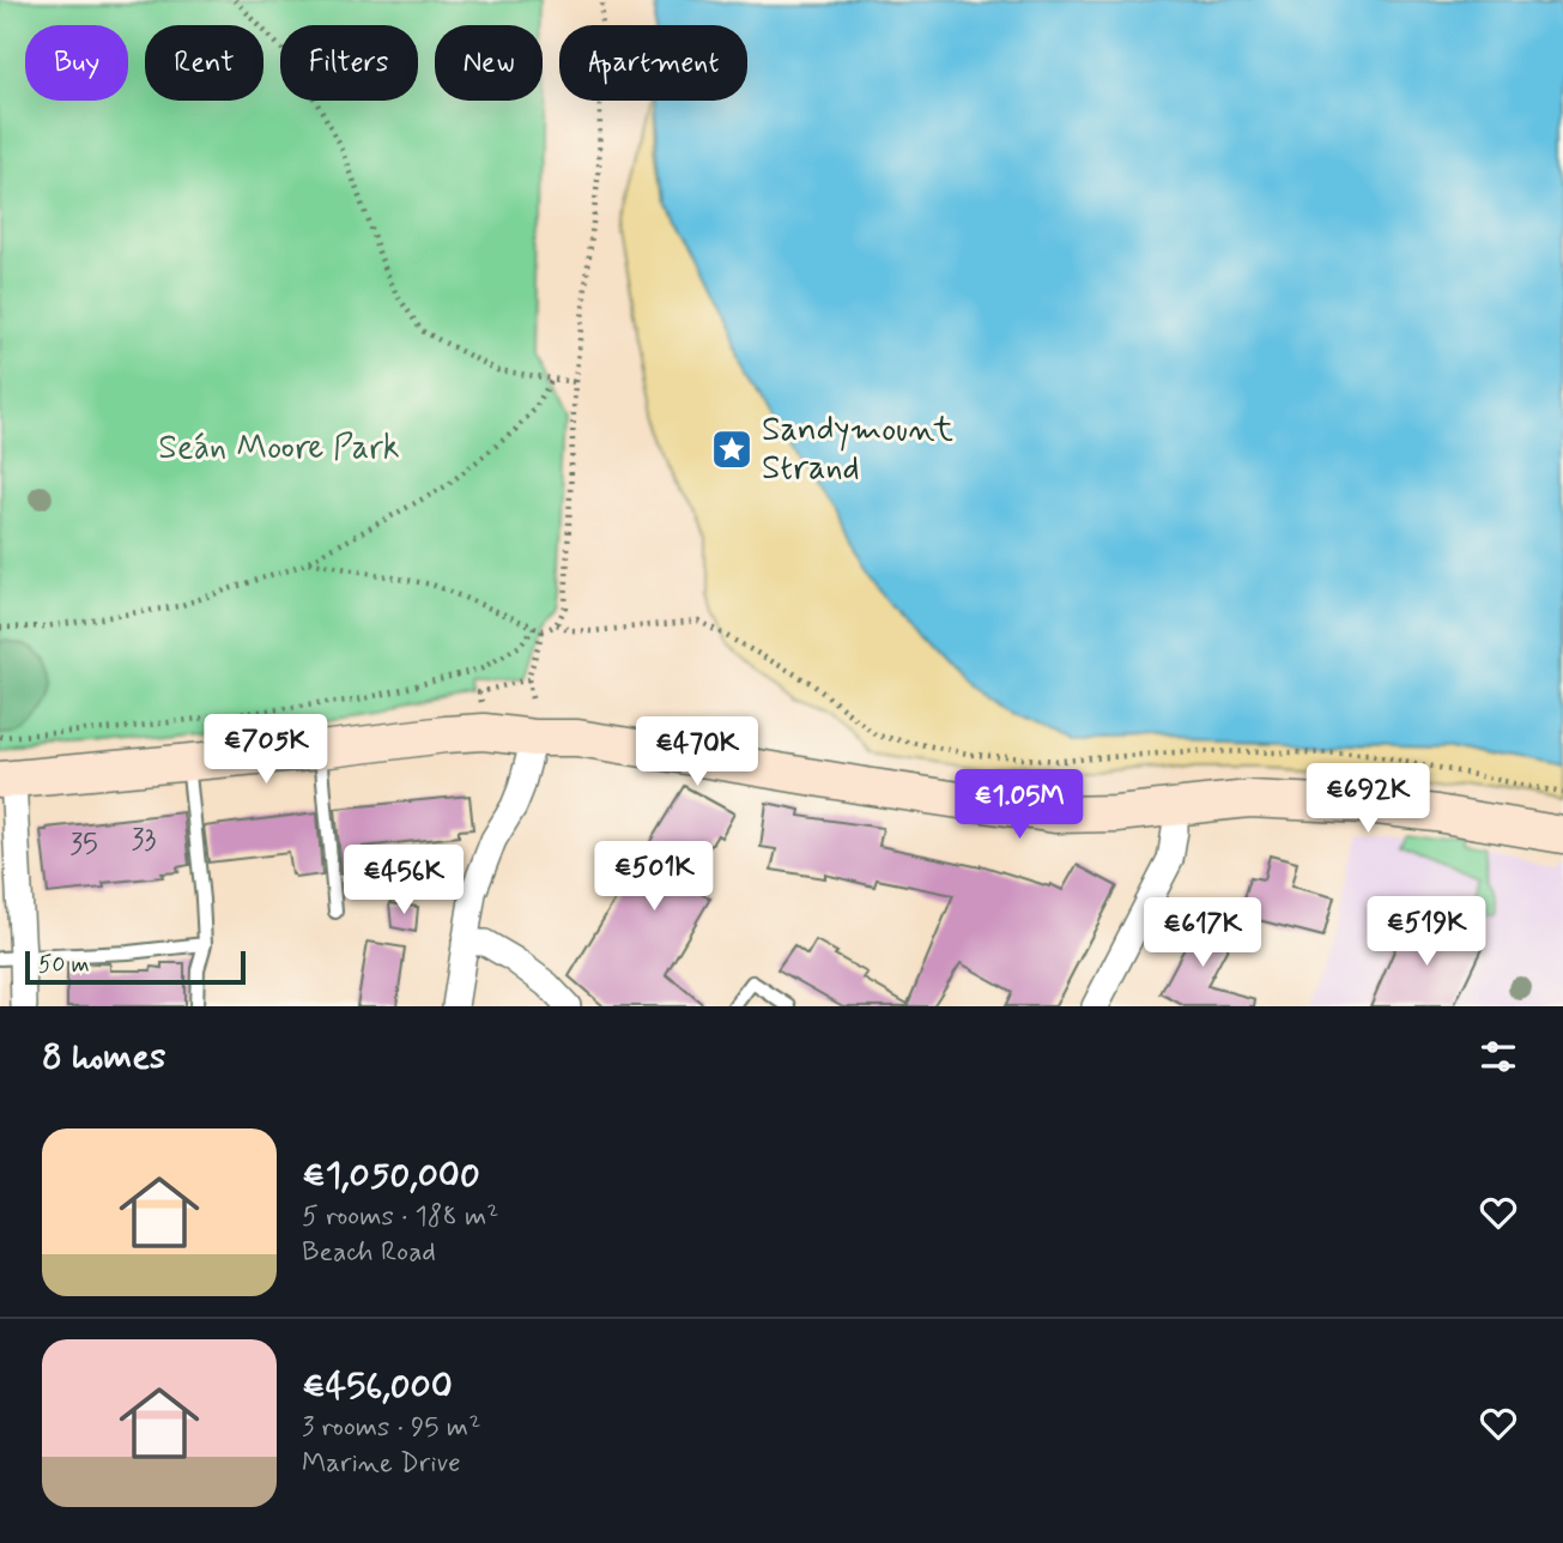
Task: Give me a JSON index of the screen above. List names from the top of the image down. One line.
{"parks":["Seán Moore Park"],"places":{"place":["Sandymount Strand"]},"house_numbers":["33","35"],"scale_bar":"50 m","page":{"chip":["Buy","Rent","Filters","New","Apartment"],"price":["€705K","€470K","€692K","€1.05M","€501K","€456K","€519K","€617K"],"scale":"50 m","heading":"8 homes","list":[{"name":"€1,050,000","note":"5 rooms · 188 m² · Beach Road"},{"name":"€456,000","note":"3 rooms · 95 m² · Marine Drive"}]}}
